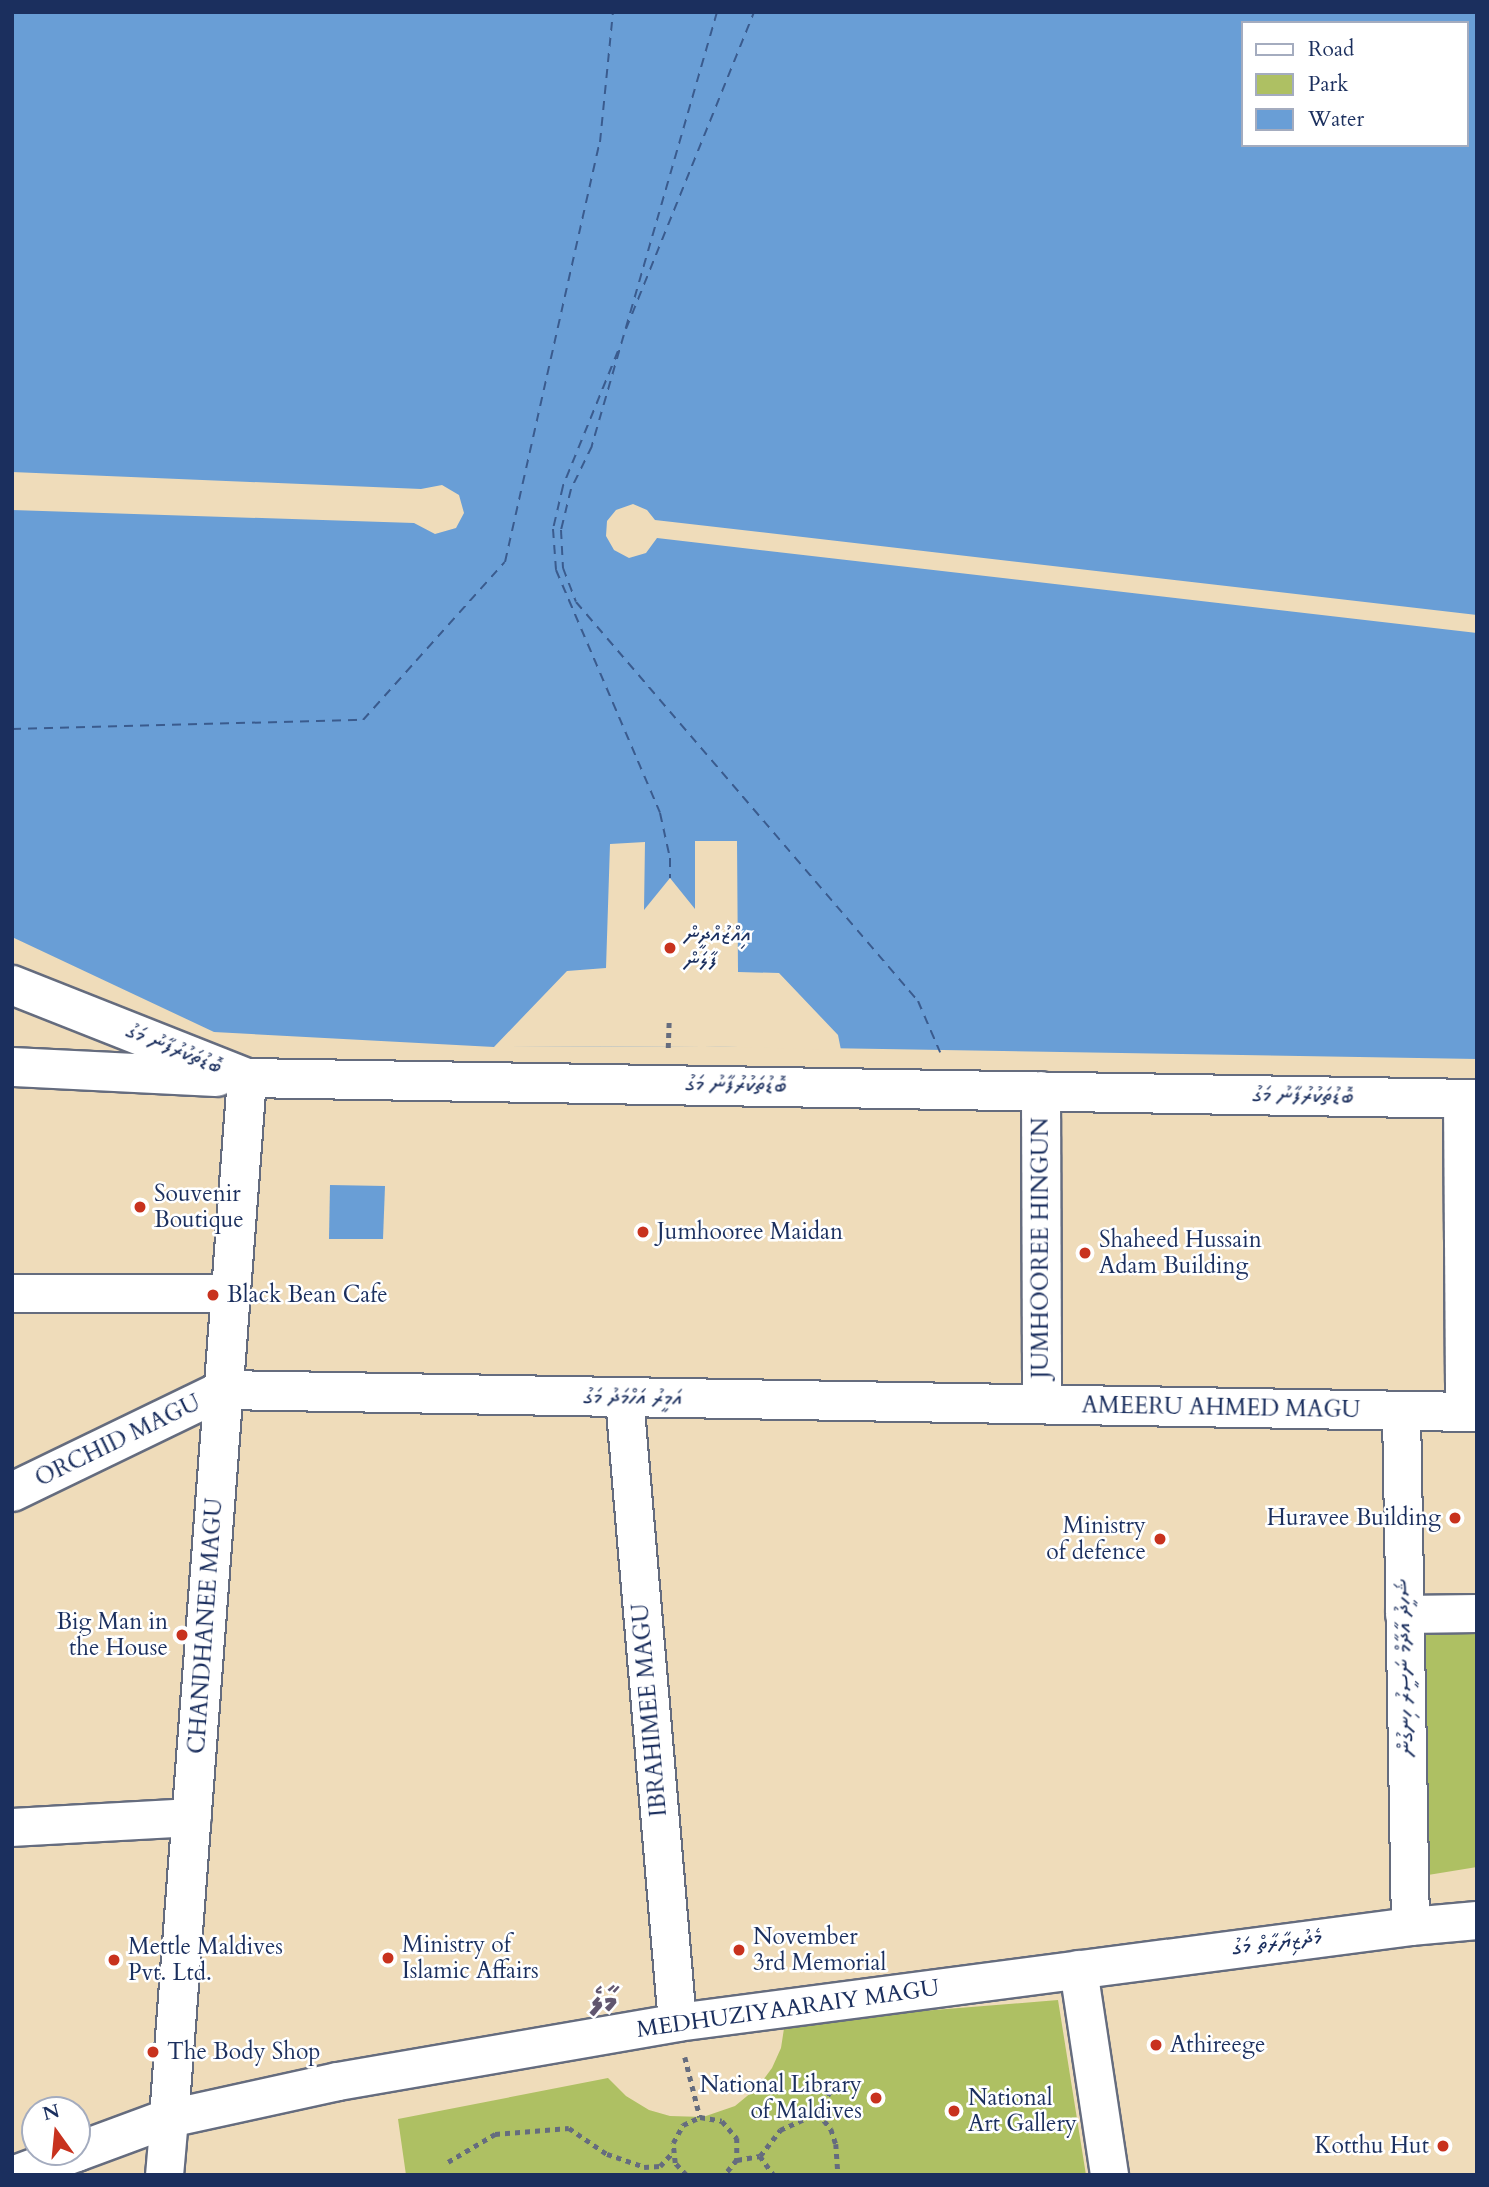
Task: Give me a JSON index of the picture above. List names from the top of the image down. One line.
{"streets":{"street":["ބޮޑުތަކުރުފާނު މަގު","JUMHOOREE HINGUN","އަމީރު އަހްމަދު މަގު","AMEERU AHMED MAGU","ORCHID MAGU","CHANDHANEE MAGU","ޝަހީދު އާދާމް ނަސީރު ހިނގުން","IBRAHIMEE MAGU","މެދުޒިޔާރާތް މަގު","MEDHUZIYAARAIY MAGU"]},"crossings":[["ބޮޑުތަކުރުފާނު މަގު","JUMHOOREE HINGUN"],["ބޮޑުތަކުރުފާނު މަގު","CHANDHANEE MAGU"],["JUMHOOREE HINGUN","އަމީރު އަހްމަދު މަގު"],["JUMHOOREE HINGUN","AMEERU AHMED MAGU"],["އަމީރު އަހްމަދު މަގު","AMEERU AHMED MAGU"],["އަމީރު އަހްމަދު މަގު","ORCHID MAGU"],["އަމީރު އަހްމަދު މަގު","CHANDHANEE MAGU"],["އަމީރު އަހްމަދު މަގު","IBRAHIMEE MAGU"],["AMEERU AHMED MAGU","ޝަހީދު އާދާމް ނަސީރު ހިނގުން"],["ORCHID MAGU","CHANDHANEE MAGU"],["CHANDHANEE MAGU","MEDHUZIYAARAIY MAGU"],["ޝަހީދު އާދާމް ނަސީރު ހިނގުން","މެދުޒިޔާރާތް މަގު"],["IBRAHIMEE MAGU","MEDHUZIYAARAIY MAGU"],["މެދުޒިޔާރާތް މަގު","MEDHUZIYAARAIY MAGU"]],"districts":["މާލެ"],"places":["އިއްޒުއްދީން ފާލަން","Souvenir Boutique","Jumhooree Maidan","Shaheed Hussain Adam Building","Black Bean Cafe","Huravee Building","Ministry of defence","Big Man in the House","November 3rd Memorial","Ministry of Islamic Affairs","Mettle Maldives Pvt. Ltd.","Athireege","The Body Shop","National Library of Maldives","National Art Gallery","Kotthu Hut"],"legend":["Road","Park","Water"],"north":"top"}
